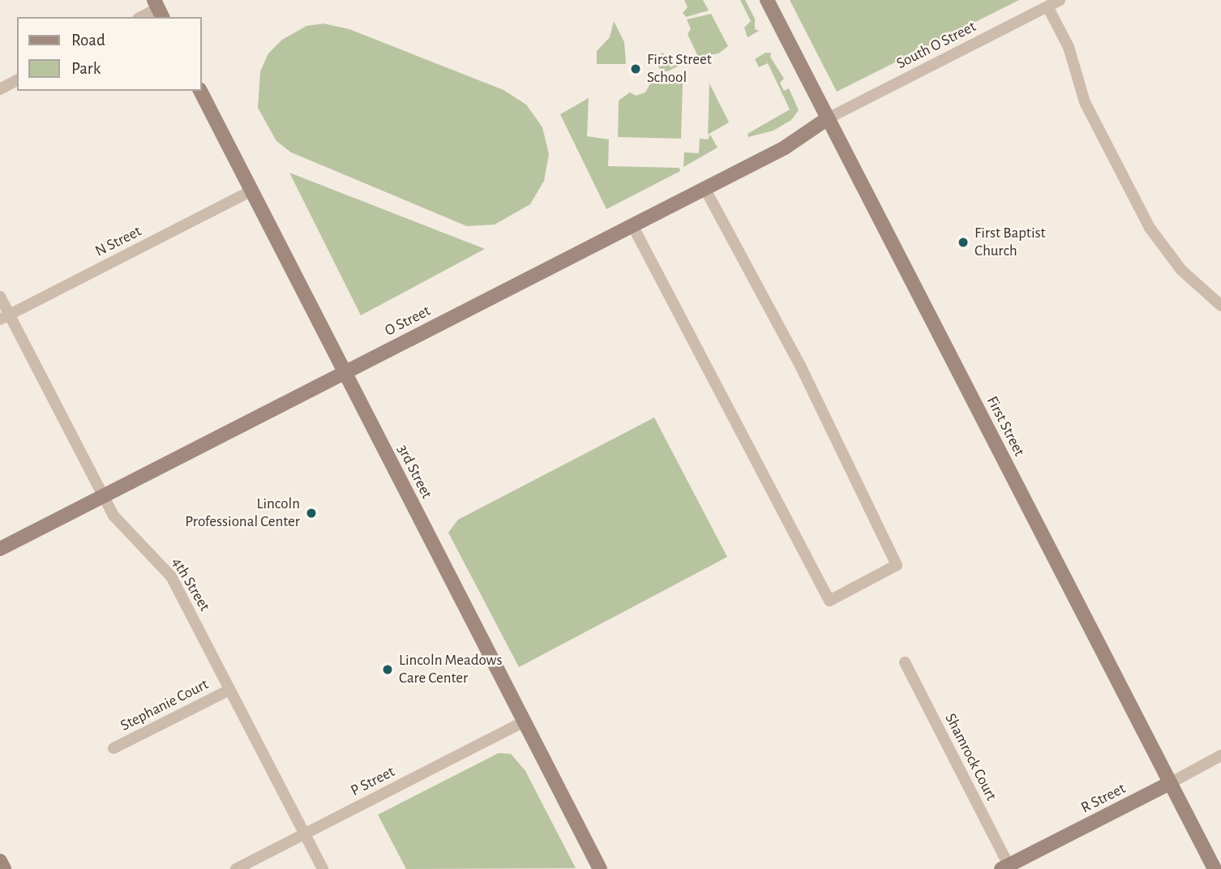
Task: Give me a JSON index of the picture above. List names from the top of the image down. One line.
{"streets":{"street":["South O Street","N Street","O Street","First Street","3rd Street","4th Street","Stephanie Court","Shamrock Court","P Street","R Street"]},"crossings":[["South O Street","O Street"],["South O Street","First Street"],["N Street","3rd Street"],["N Street","4th Street"],["O Street","First Street"],["O Street","3rd Street"],["O Street","4th Street"],["First Street","R Street"],["3rd Street","P Street"],["4th Street","Stephanie Court"],["4th Street","P Street"],["Shamrock Court","R Street"]],"places":["First Street School","First Baptist Church","Lincoln Professional Center","Lincoln Meadows Care Center"],"legend":["Road","Park"]}
